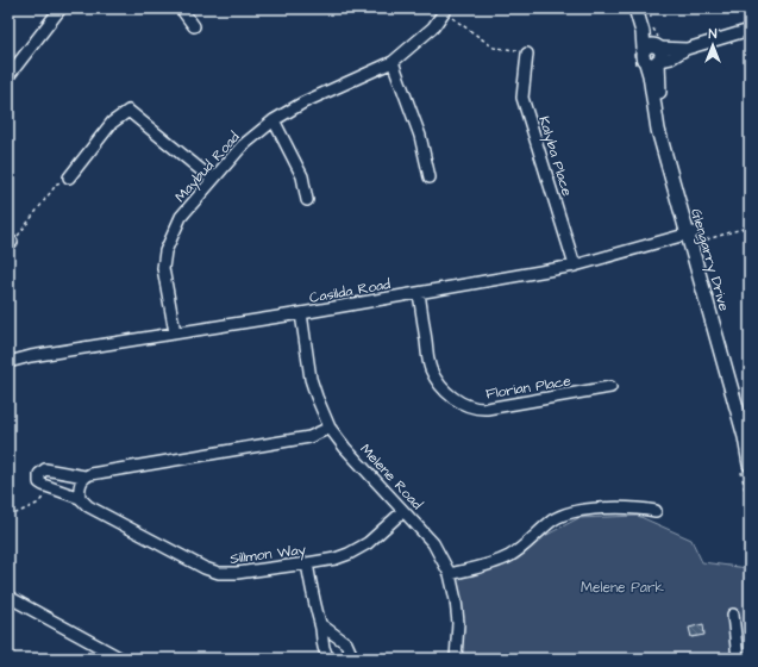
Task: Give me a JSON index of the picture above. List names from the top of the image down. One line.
{"streets":{"main road":["Glengarry Drive"],"street":["Kalyba Place","Maybud Road","Casilda Road","Florian Place","Melene Road","Sillmon Way"]},"crossings":[["Kalyba Place","Casilda Road"],["Maybud Road","Casilda Road"],["Glengarry Drive","Casilda Road"],["Casilda Road","Florian Place"],["Casilda Road","Melene Road"],["Melene Road","Sillmon Way"]],"parks":["Melene Park"],"north":"top"}
